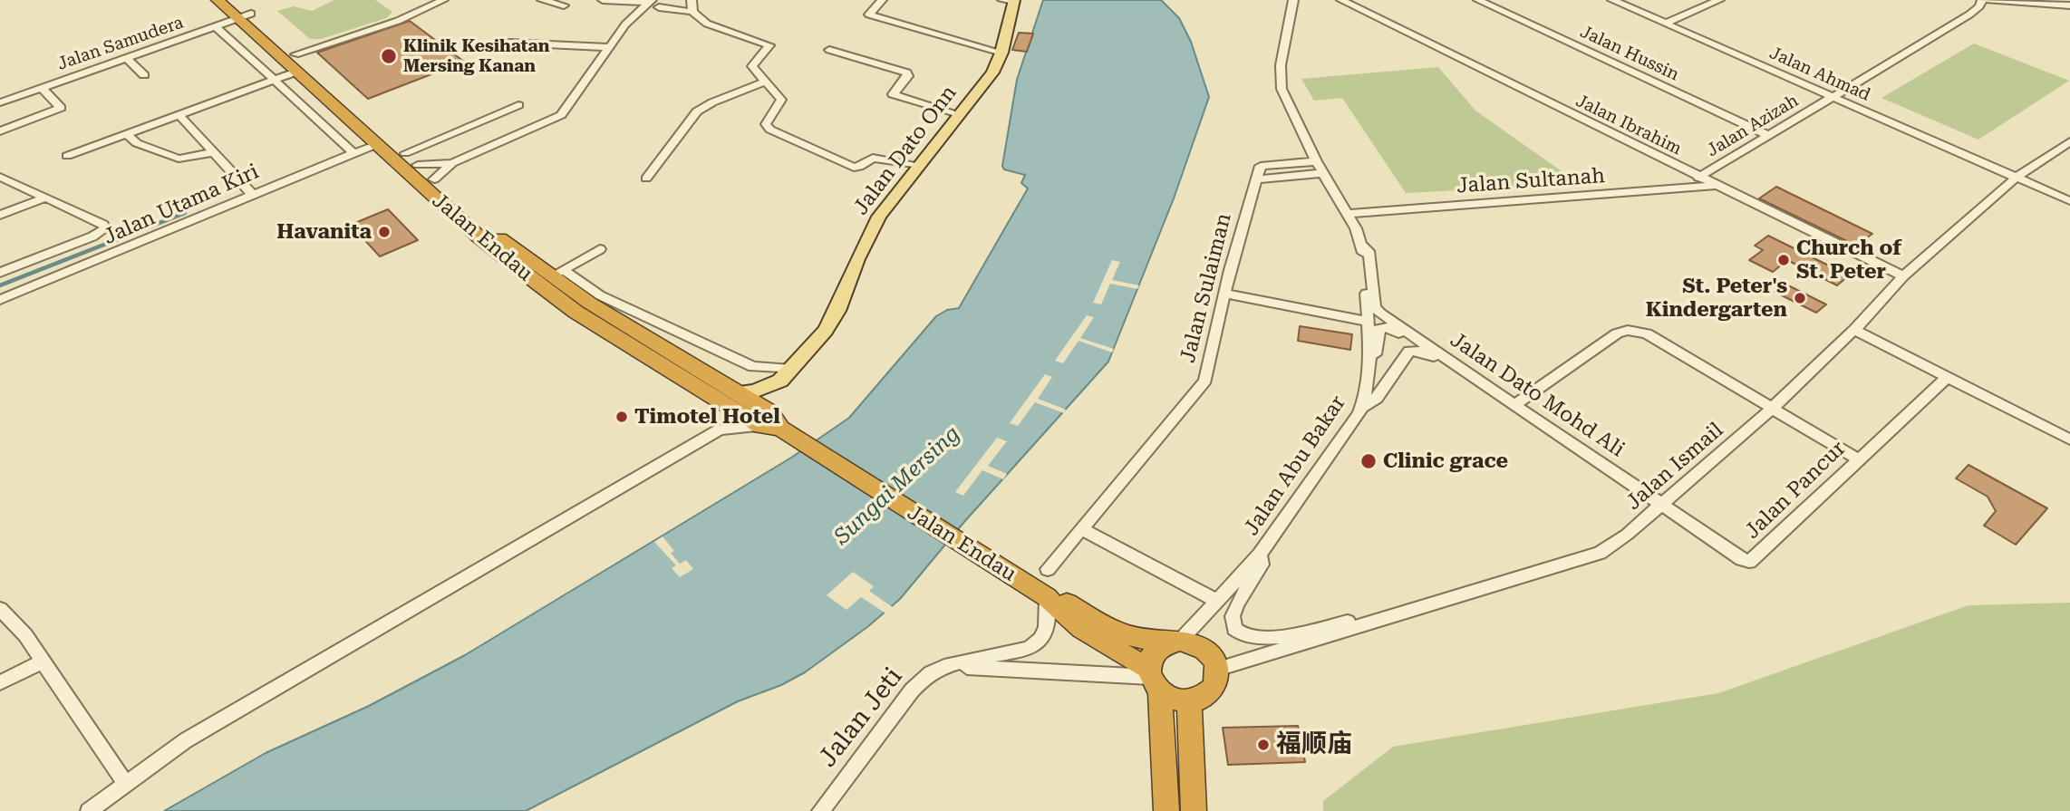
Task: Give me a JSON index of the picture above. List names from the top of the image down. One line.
{"streets":{"highway":["Jalan Endau"],"main road":["Jalan Dato Onn"],"street":["Jalan Samudera","Jalan Hussin","Jalan Ahmad","Jalan Ibrahim","Jalan Azizah","Jalan Sultanah","Jalan Utama Kiri","Jalan Sulaiman","Jalan Dato Mohd Ali","Jalan Abu Bakar","Jalan Ismail","Jalan Pancur","Jalan Jeti"]},"crossings":[["Jalan Samudera","Jalan Endau"],["Jalan Hussin","Jalan Azizah"],["Jalan Ahmad","Jalan Azizah"],["Jalan Ahmad","Jalan Ismail"],["Jalan Ibrahim","Jalan Azizah"],["Jalan Ibrahim","Jalan Sultanah"],["Jalan Ibrahim","Jalan Ismail"],["Jalan Dato Onn","Jalan Endau"],["Jalan Sultanah","Jalan Abu Bakar"],["Jalan Utama Kiri","Jalan Endau"],["Jalan Endau","Jalan Abu Bakar"],["Jalan Endau","Jalan Ismail"],["Jalan Endau","Jalan Jeti"],["Jalan Sulaiman","Jalan Abu Bakar"],["Jalan Dato Mohd Ali","Jalan Ismail"],["Jalan Dato Mohd Ali","Jalan Pancur"],["Jalan Abu Bakar","Jalan Ismail"],["Jalan Ismail","Jalan Pancur"]],"water":["Sungai Mersing"],"places":["Klinik Kesihatan Mersing Kanan","Havanita","Church of St. Peter","St. Peter's Kindergarten","Timotel Hotel","Clinic grace","福顺庙"]}
